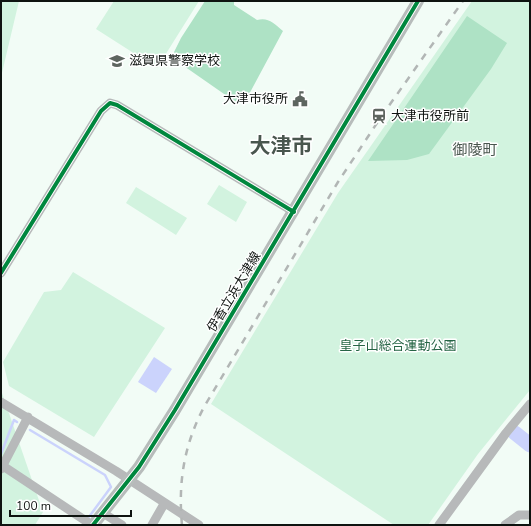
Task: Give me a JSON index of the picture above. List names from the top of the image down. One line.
{"streets":{"main road":["伊香立浜大津線"]},"districts":["大津市","御陵町"],"parks":["皇子山総合運動公園"],"places":{"school or university":["滋賀県警察学校"],"public building":["大津市役所"],"station":["大津市役所前"]},"scale_bar":"100 m"}
